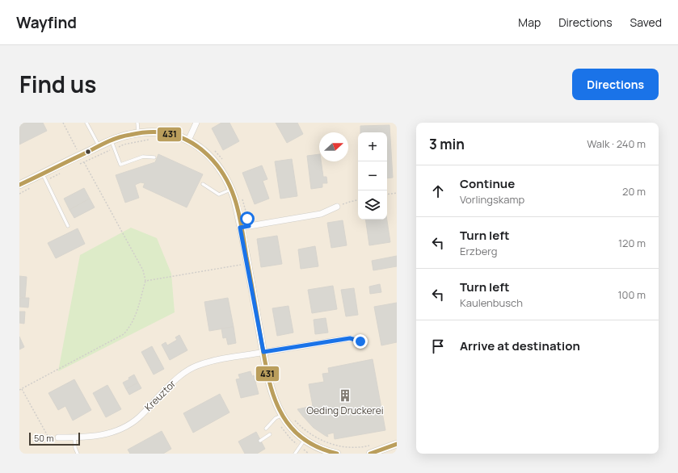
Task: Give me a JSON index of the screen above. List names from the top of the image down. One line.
{"streets":{"street":["Kreuztor"]},"places":{"building":["Oeding Druckerei"]},"lines":["transit line 431"],"scale_bar":"50 m","north":"right","page":{"header":"Wayfind","nav":["Map","Directions","Saved"],"title":"Find us","buttons":"Directions","heading":["3 min","Walk · 240 m"],"map_buttons":["+","−"],"list":[["Continue","Vorlingskamp","20 m"],["Turn left","Erzberg","120 m"],["Turn left","Kaulenbusch","100 m"],"Arrive at destination"],"scale":"50 m"}}
